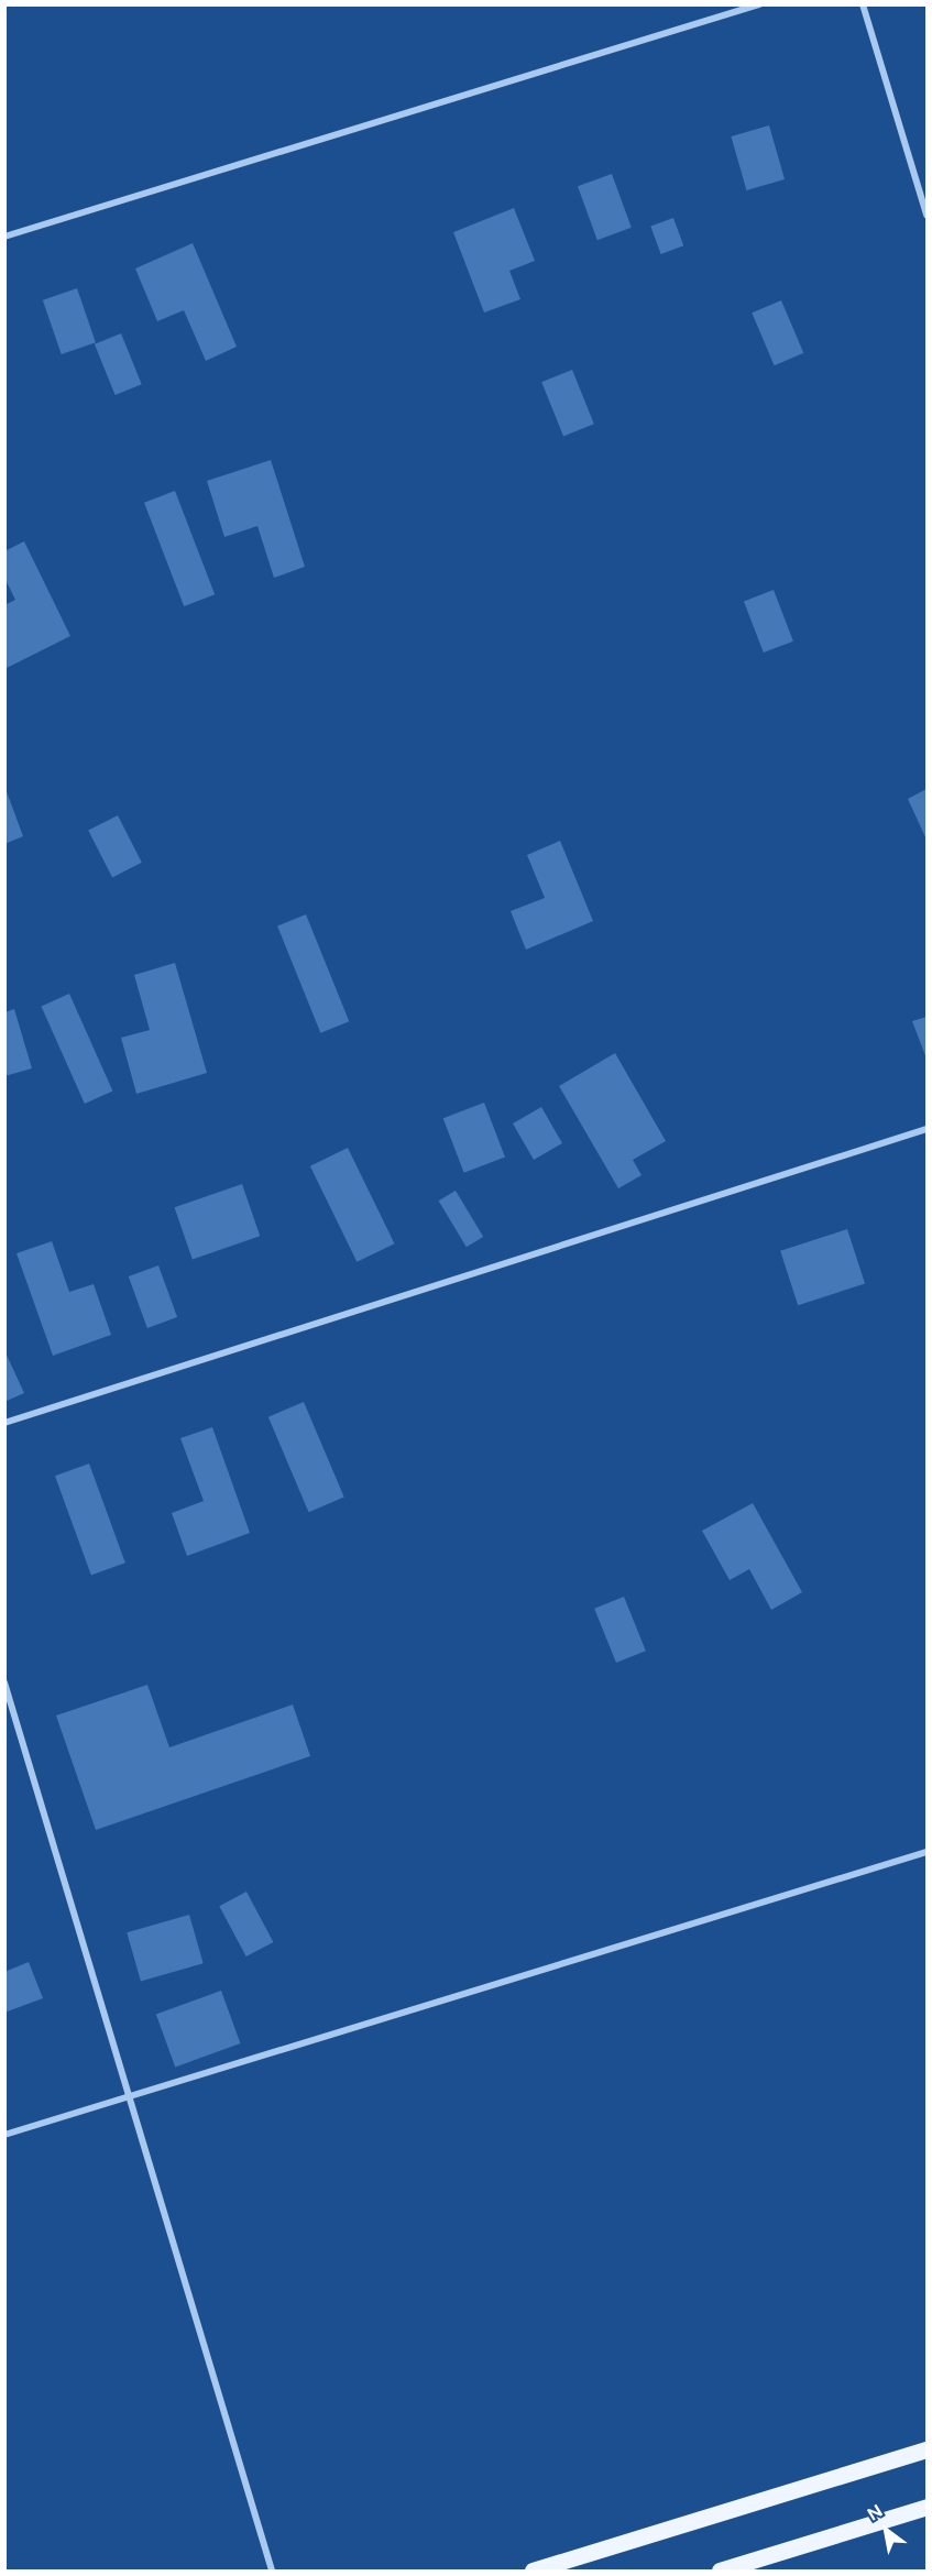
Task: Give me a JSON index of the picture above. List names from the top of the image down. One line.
{"north":"top left"}
